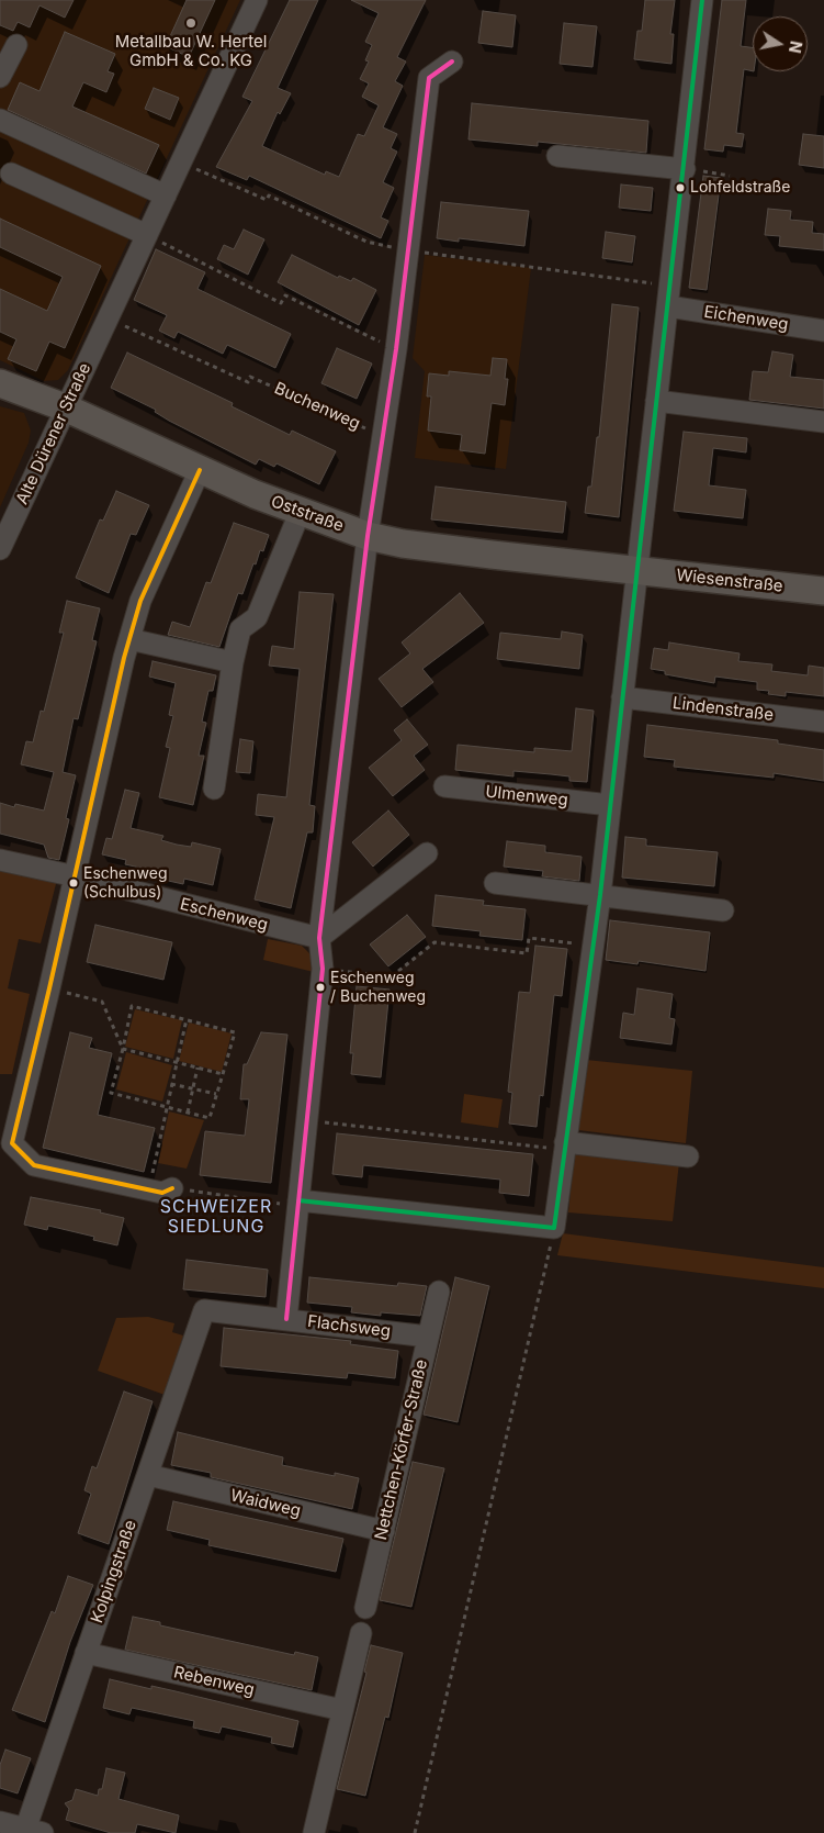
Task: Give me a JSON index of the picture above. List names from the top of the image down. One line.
{"streets":{"main road":["Oststraße","Wiesenstraße"],"street":["Eichenweg","Buchenweg","Alte Dürener Straße","Lindenstraße","Ulmenweg","Eschenweg","Flachsweg","Nettchen-Körfer-Straße","Waidweg","Kolpingstraße","Rebenweg"]},"crossings":[["Buchenweg","Alte Dürener Straße"],["Buchenweg","Oststraße"],["Buchenweg","Eschenweg"],["Buchenweg","Flachsweg"],["Alte Dürener Straße","Oststraße"],["Oststraße","Wiesenstraße"],["Flachsweg","Nettchen-Körfer-Straße"],["Flachsweg","Kolpingstraße"],["Nettchen-Körfer-Straße","Waidweg"],["Waidweg","Kolpingstraße"],["Kolpingstraße","Rebenweg"]],"districts":["SCHWEIZER SIEDLUNG"],"places":["Metallbau W. Hertel GmbH & Co. KG","Lohfeldstraße","Eschenweg (Schulbus)","Eschenweg / Buchenweg"],"north":"right"}
